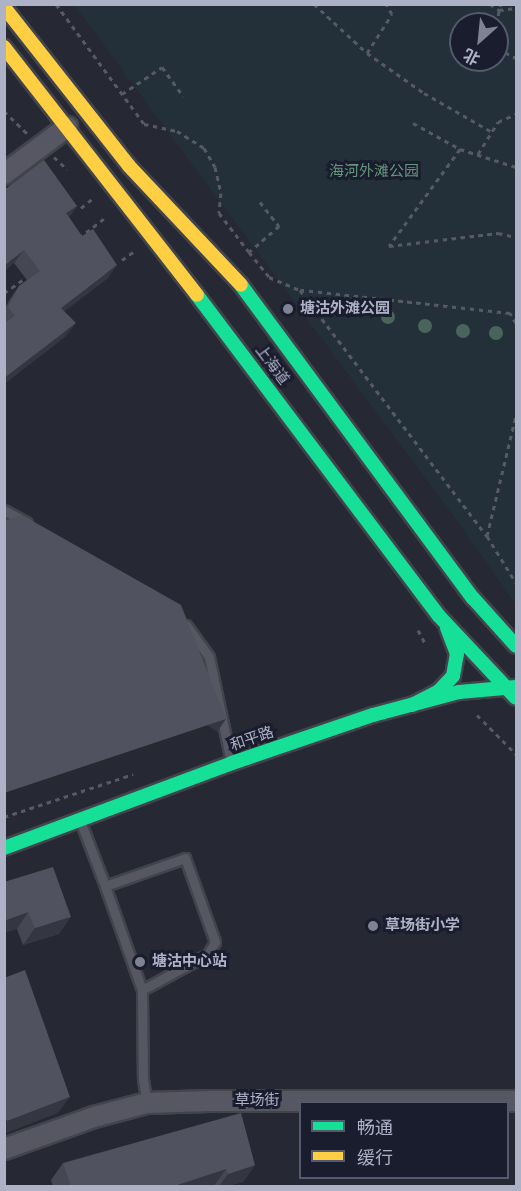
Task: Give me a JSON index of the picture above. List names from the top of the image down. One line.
{"streets":{"main road":["上海道","和平路"],"street":["草场街"]},"crossings":[["上海道","和平路"]],"parks":["海河外滩公园"],"places":["塘沽外滩公园","草场街小学","塘沽中心站"],"legend":["畅通","缓行"],"north":"bottom left"}
